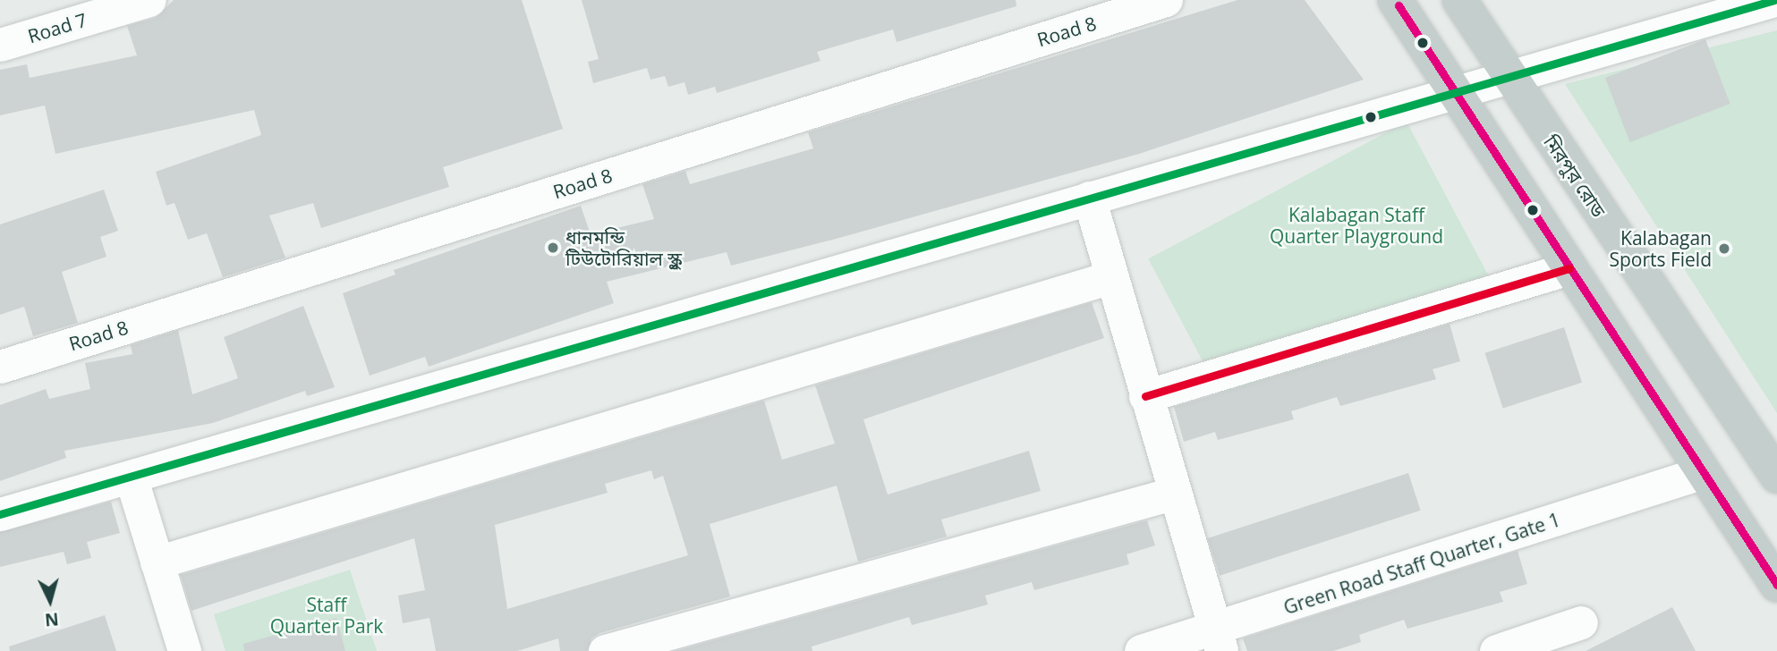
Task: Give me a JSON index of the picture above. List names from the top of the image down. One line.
{"streets":{"highway":["মিরপুর রোড"],"street":["Road 7","Road 8","Green Road Staff Quarter, Gate 1"]},"parks":["Kalabagan Staff Quarter Playground","Staff Quarter Park"],"places":["ধানমন্ডি টিউটোরিয়াল স্কুল","Kalabagan Sports Field"],"north":"bottom"}
